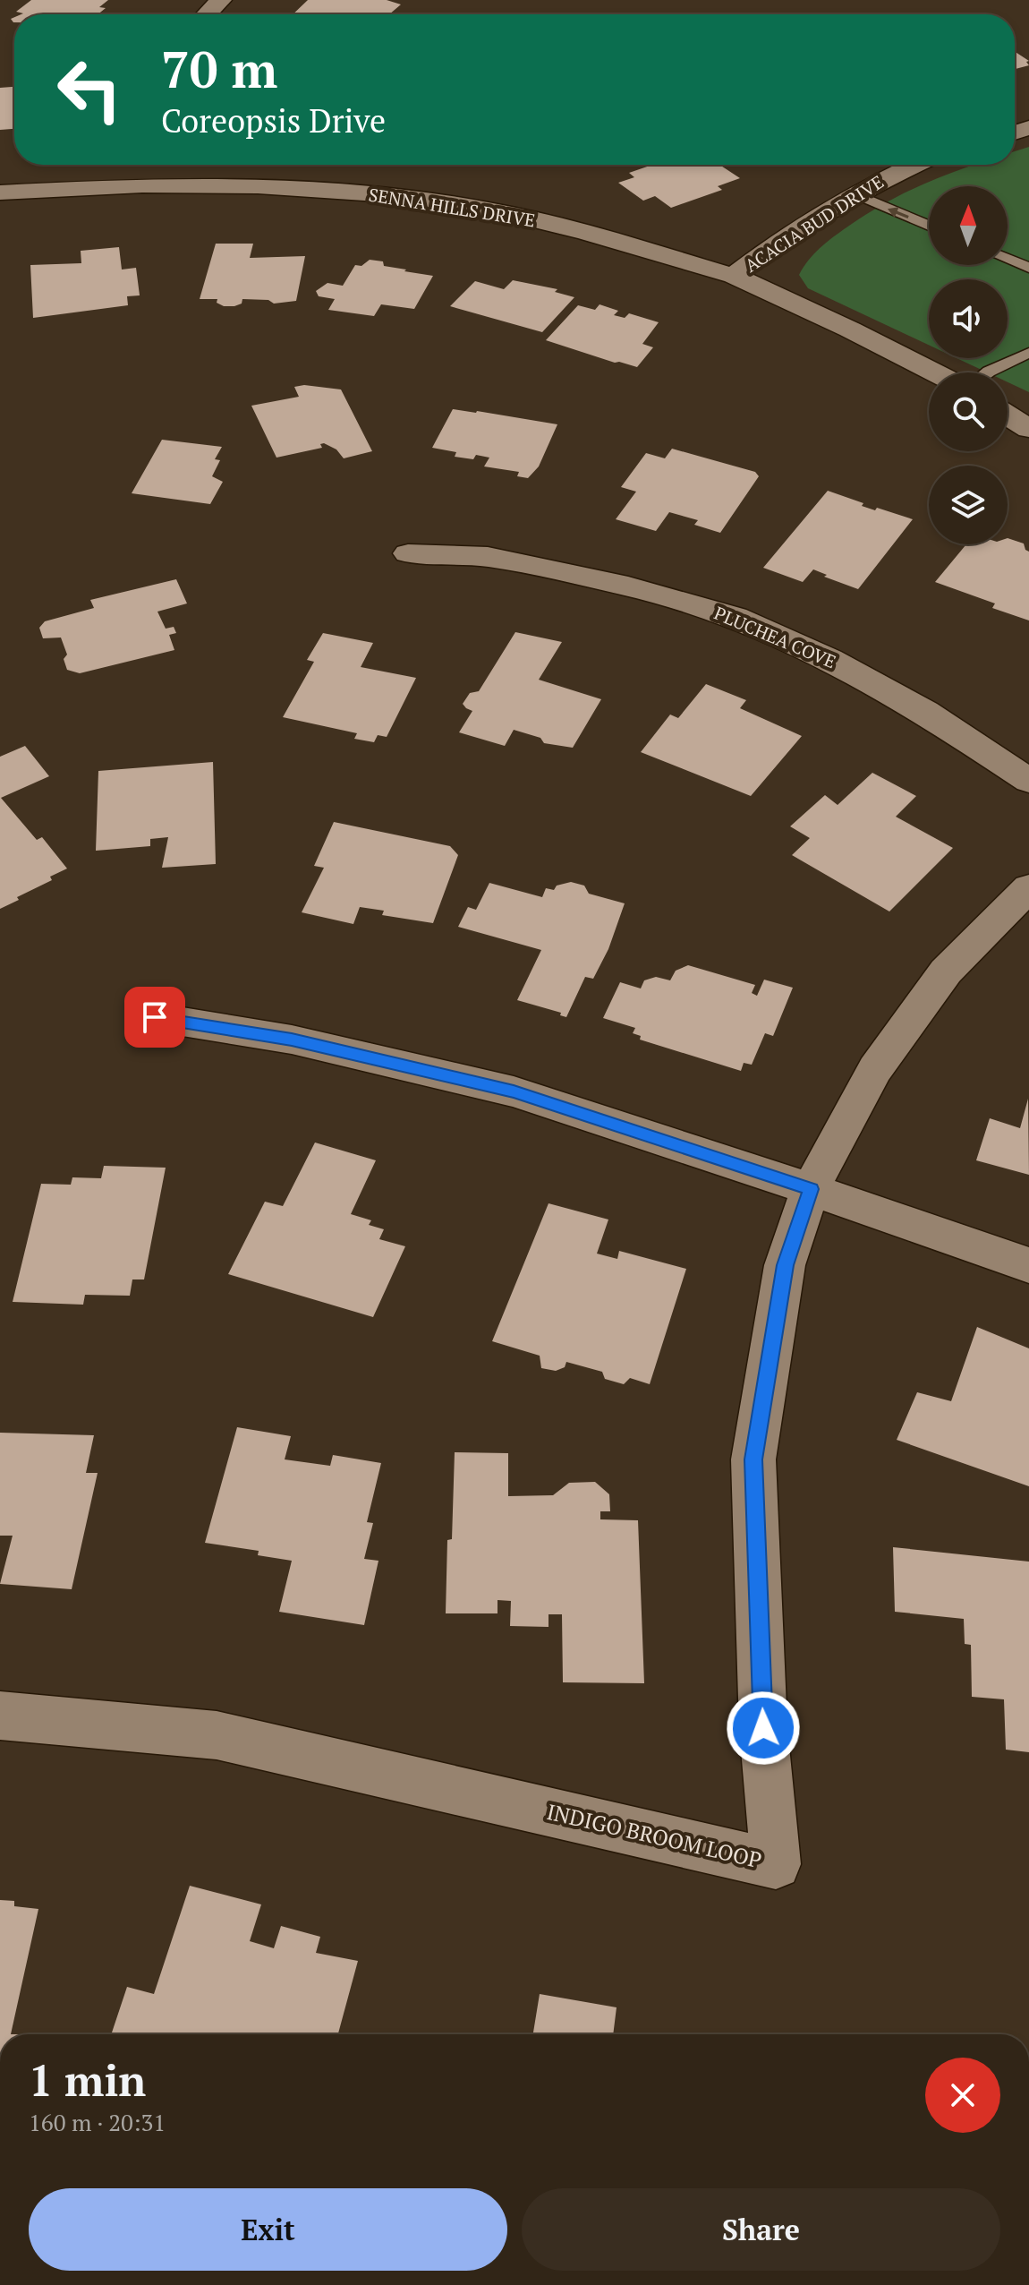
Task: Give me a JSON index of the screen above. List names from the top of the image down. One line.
{"streets":{"street":["SENNA HILLS DRIVE","ACACIA BUD DRIVE","PLUCHEA COVE","INDIGO BROOM LOOP"]},"crossings":[["SENNA HILLS DRIVE","ACACIA BUD DRIVE"]],"north":"top","page":{"turn":["70 m","Coreopsis Drive"],"heading":["1 min","160 m · 20:31"],"buttons":["Exit","Share"]}}
